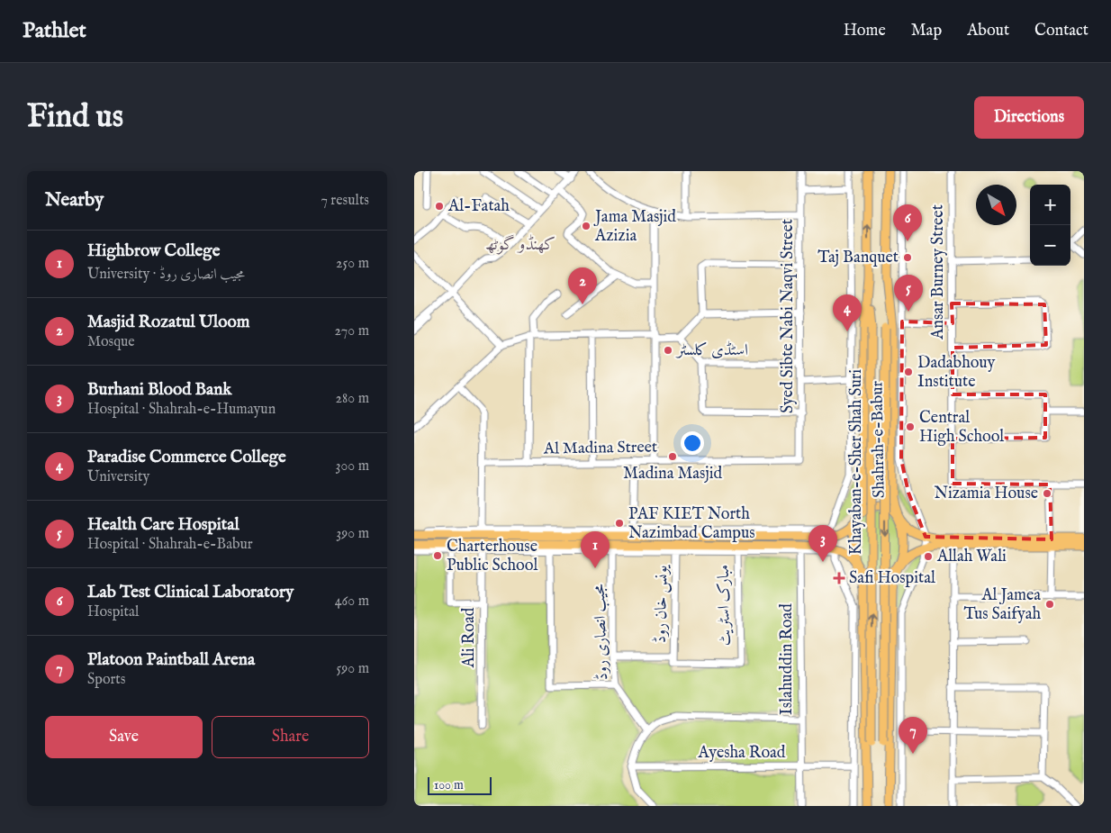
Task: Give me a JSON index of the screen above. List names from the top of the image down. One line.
{"streets":{"main road":["Shahrah-e-Babur","Khayaban-e-Sher Shah Suri"],"street":["Ansar Burney Street","Syed Sibte Nabi Naqvi Street","Al Madina Street","یونس خان روڈ","مبارک اسٹریٹ","مجیب انصاری روڈ","Ali Road","Islahuddin Road","Ayesha Road"]},"crossings":[["Syed Sibte Nabi Naqvi Street","Al Madina Street"],["Shahrah-e-Babur","Khayaban-e-Sher Shah Suri"],["یونس خان روڈ","مبارک اسٹریٹ"],["Islahuddin Road","Ayesha Road"]],"districts":["کھنڈو گوٹھ"],"places":{"other":["Al-Fatah","Jama Masjid Azizia","Taj Banquet","اسٹڈی کلسٹر","Dadabhouy Institute","Central High School","Madina Masjid","Nizamia House","PAF KIET North Nazimbad Campus","Charterhouse Public School","Allah Wali","Al Jamea Tus Saifyah"],"health":["Safi Hospital"]},"scale_bar":"100 m","north":"bottom right","page":{"header":"Pathlet","nav":["Home","Map","About","Contact"],"buttons":["Directions",["Save","Share"]],"title":"Find us","heading":["Nearby","7 results"],"map_buttons":["+","−"],"pins":["6","2","5","4","3","1","7"],"list":[{"mark":"1","name":"Highbrow College","note":"University · مجیب انصاری روڈ","value":"250 m"},{"mark":"2","name":"Masjid Rozatul Uloom","note":"Mosque","value":"270 m"},{"mark":"3","name":"Burhani Blood Bank","note":"Hospital · Shahrah-e-Humayun","value":"280 m"},{"mark":"4","name":"Paradise Commerce College","note":"University","value":"300 m"},{"mark":"5","name":"Health Care Hospital","note":"Hospital · Shahrah-e-Babur","value":"390 m"},{"mark":"6","name":"Lab Test Clinical Laboratory","note":"Hospital","value":"460 m"},{"mark":"7","name":"Platoon Paintball Arena","note":"Sports","value":"590 m"}],"scale":"100 m"}}
